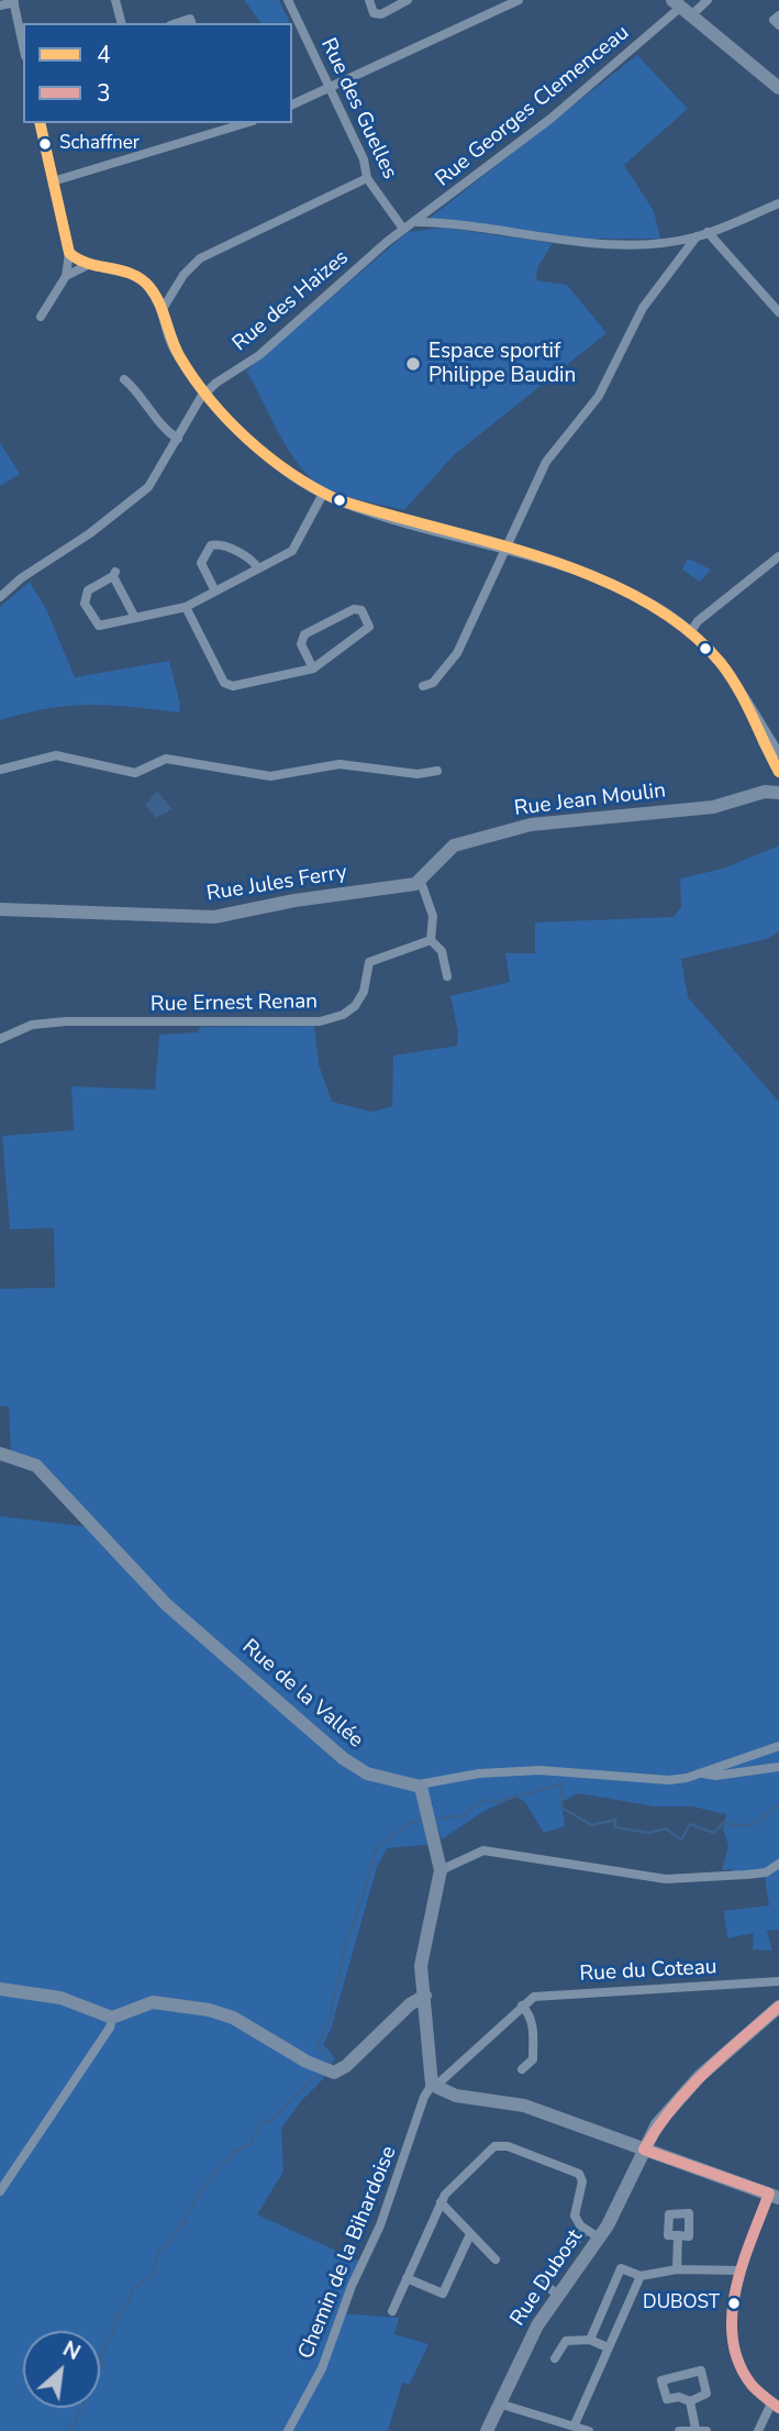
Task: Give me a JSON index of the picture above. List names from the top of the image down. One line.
{"streets":{"street":["Rue Georges Clemenceau","Rue des Guelles","Rue des Haizes","Rue Jean Moulin","Rue Jules Ferry","Rue Ernest Renan","Rue de la Vallée","Rue du Coteau","Chemin de la Bihardoise","Rue Dubost"]},"crossings":[["Rue Georges Clemenceau","Rue des Guelles"],["Rue Georges Clemenceau","Rue des Haizes"],["Rue des Guelles","Rue des Haizes"],["Rue Jean Moulin","Rue Jules Ferry"],["Rue du Coteau","Chemin de la Bihardoise"]],"places":["Schaffner","Espace sportif Philippe Baudin","DUBOST"],"lines":["transit line 4","transit line 3"],"legend":["4","3"],"north":"top right"}
